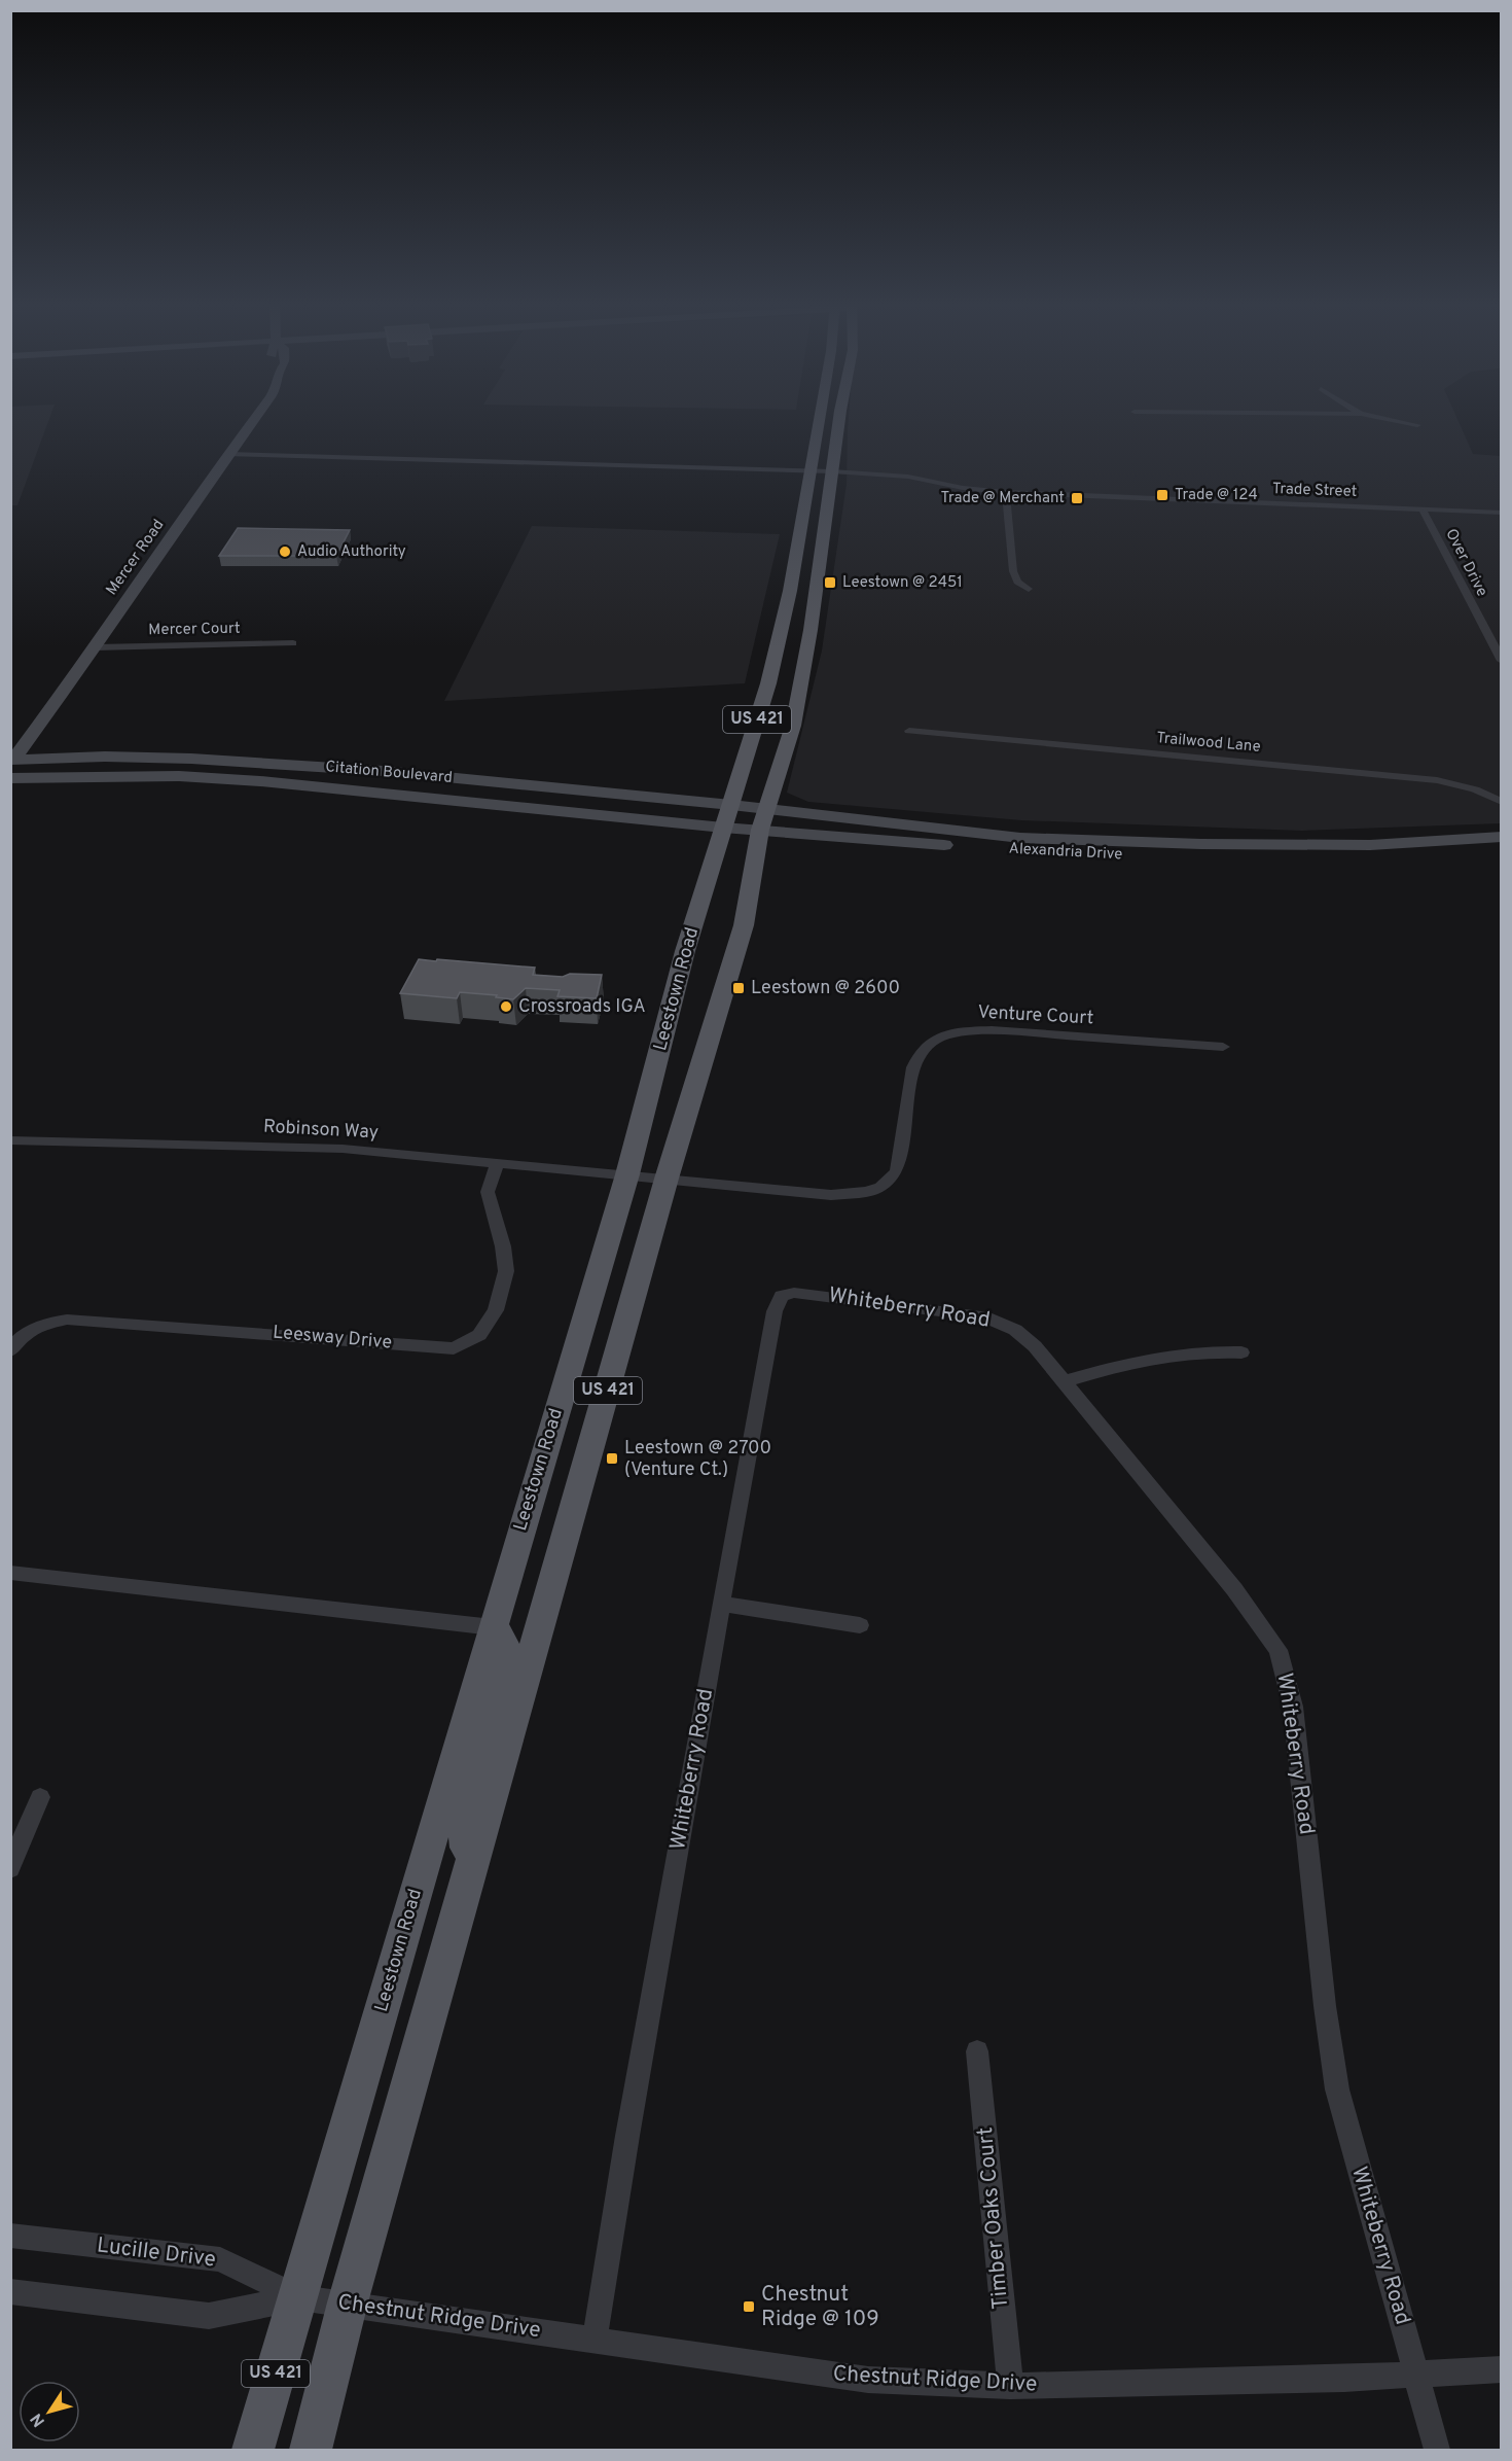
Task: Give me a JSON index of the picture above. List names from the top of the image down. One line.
{"streets":{"main road":["US 421","Leestown Road"],"street":["Trade Street","Mercer Road","Over Drive","Mercer Court","Trailwood Lane","Citation Boulevard","Alexandria Drive","Venture Court","Robinson Way","Whiteberry Road","Leesway Drive","Timber Oaks Court","Lucille Drive","Chestnut Ridge Drive"]},"crossings":[["Trade Street","Mercer Road"],["Trade Street","Over Drive"],["Trade Street","Leestown Road"],["Mercer Road","Mercer Court"],["Mercer Road","Citation Boulevard"],["Citation Boulevard","Alexandria Drive"],["Citation Boulevard","Leestown Road"],["Alexandria Drive","Leestown Road"],["Leestown Road","Venture Court"],["Leestown Road","Robinson Way"],["Leestown Road","Lucille Drive"],["Leestown Road","Chestnut Ridge Drive"],["Venture Court","Robinson Way"],["Robinson Way","Leesway Drive"],["Whiteberry Road","Chestnut Ridge Drive"],["Timber Oaks Court","Chestnut Ridge Drive"],["Lucille Drive","Chestnut Ridge Drive"]],"places":{"transit":["Trade @ 124","Trade @ Merchant","Leestown @ 2451","Leestown @ 2600","Leestown @ 2700 (Venture Ct.)","Chestnut Ridge @ 109"],"other":["Audio Authority","Crossroads IGA"]},"north":"bottom left"}
